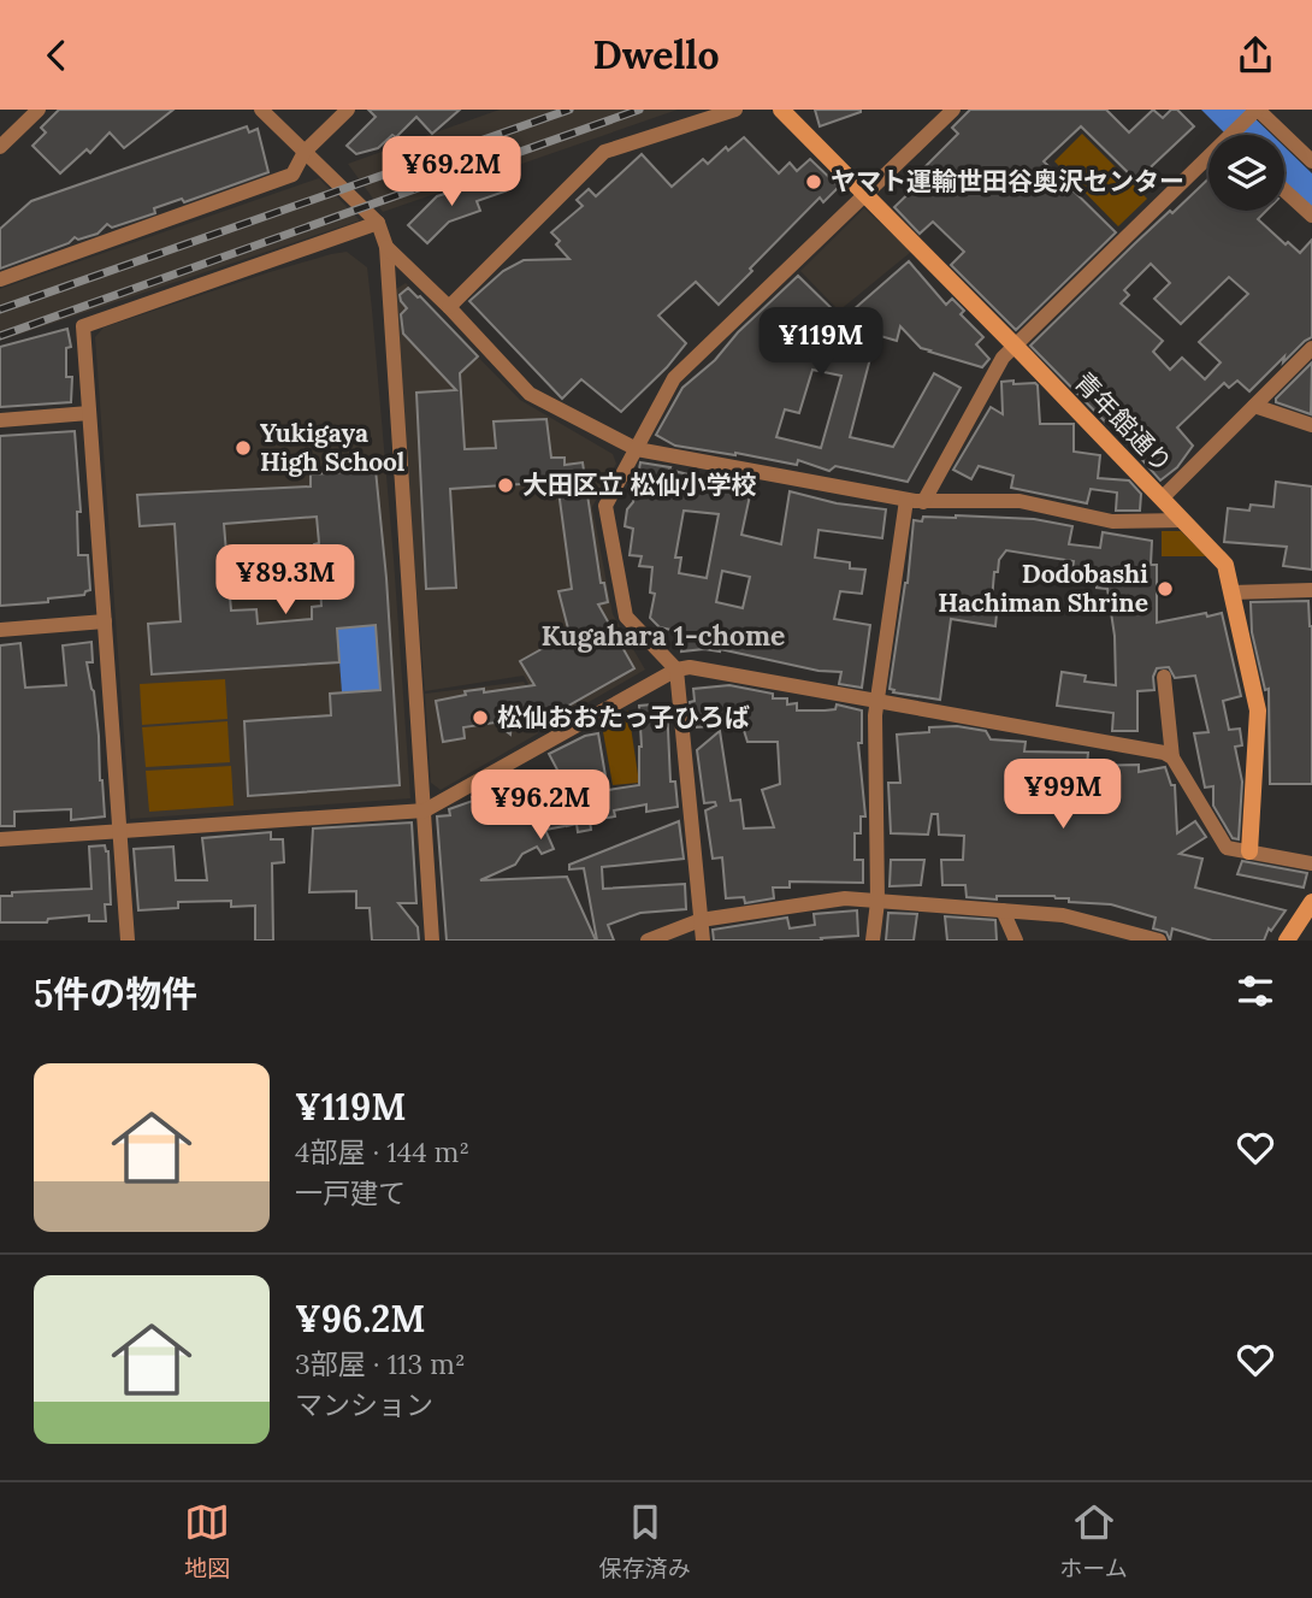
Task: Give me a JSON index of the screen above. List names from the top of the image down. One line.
{"streets":{"street":["青年館通り"]},"districts":["Kugahara 1-chome"],"places":["ヤマト運輸世田谷奥沢センター","Yukigaya High School","大田区立 松仙小学校","Dodobashi Hachiman Shrine","松仙おおたっ子ひろば"],"page":{"header":"Dwello","price":["¥69.2M","¥119M","¥89.3M","¥99M","¥96.2M"],"heading":"5件の物件","list":[{"name":"¥119M","note":"4部屋 · 144 m² · 一戸建て"},{"name":"¥96.2M","note":"3部屋 · 113 m² · マンション"}],"tabs":["地図","保存済み","ホーム"]}}
